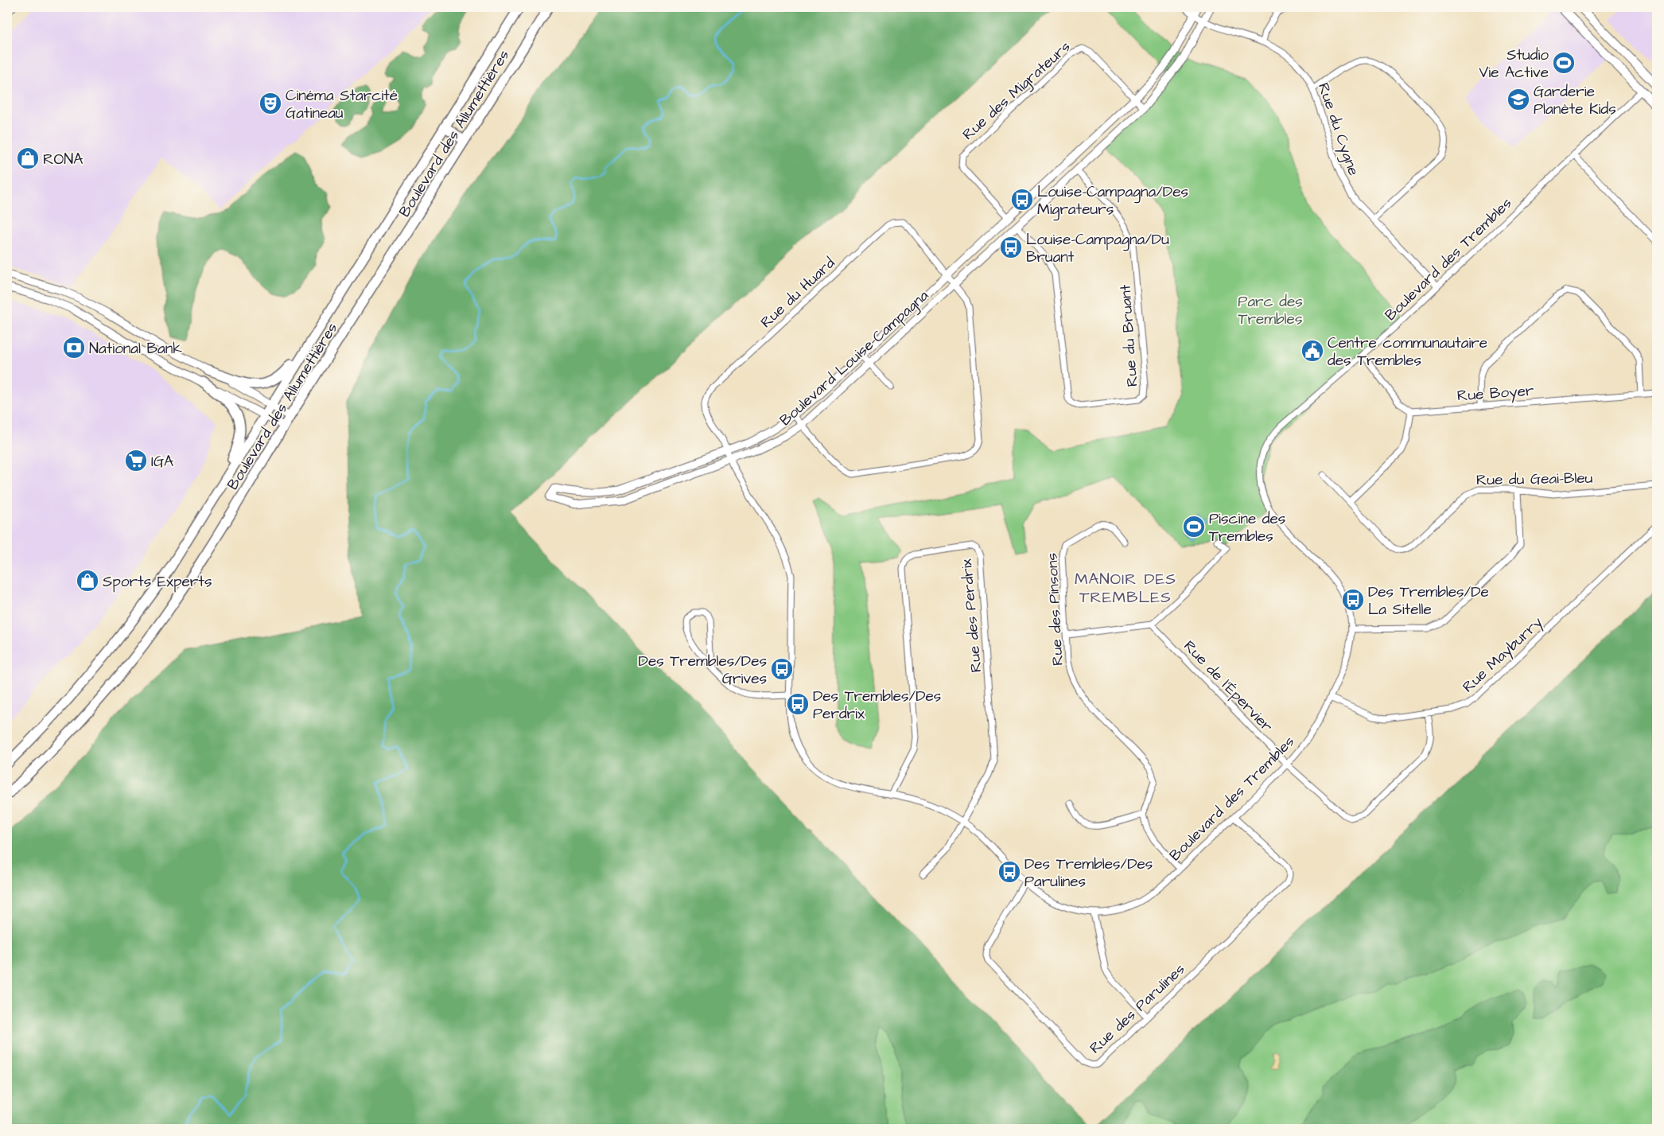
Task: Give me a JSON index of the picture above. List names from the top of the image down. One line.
{"streets":{"highway":["Boulevard des Allumettières"],"street":["Rue des Migrateurs","Rue du Cygne","Boulevard des Trembles","Rue du Huard","Rue du Bruant","Boulevard Louise-Campagna","Rue Boyer","Rue du Geai-Bleu","Rue des Pinsons","Rue des Perdrix","Rue Mayburry","Rue de l'Épervier","Rue des Parulines"]},"crossings":[["Rue des Migrateurs","Boulevard Louise-Campagna"],["Rue du Cygne","Boulevard des Trembles"],["Rue du Cygne","Boulevard Louise-Campagna"],["Boulevard des Trembles","Rue du Huard"],["Boulevard des Trembles","Boulevard Louise-Campagna"],["Boulevard des Trembles","Rue des Perdrix"],["Boulevard des Trembles","Rue Mayburry"],["Boulevard des Trembles","Rue de l'Épervier"],["Boulevard des Trembles","Rue des Parulines"],["Rue du Huard","Boulevard Louise-Campagna"],["Rue du Bruant","Boulevard Louise-Campagna"],["Rue Mayburry","Rue de l'Épervier"]],"districts":["MANOIR DES TREMBLES"],"parks":["Parc des Trembles"],"places":{"sports":["Studio Vie Active","Piscine des Trembles"],"school or university":["Garderie Planète Kids"],"theatre":["Cinéma Starcité Gatineau"],"shop":["RONA","Sports Experts"],"bus stop":["Louise-Campagna/Des Migrateurs","Louise-Campagna/Du Bruant","Des Trembles/De La Sitelle","Des Trembles/Des Grives","Des Trembles/Des Perdrix","Des Trembles/Des Parulines"],"bank":["National Bank"],"public building":["Centre communautaire des Trembles"],"supermarket":["IGA"]}}
